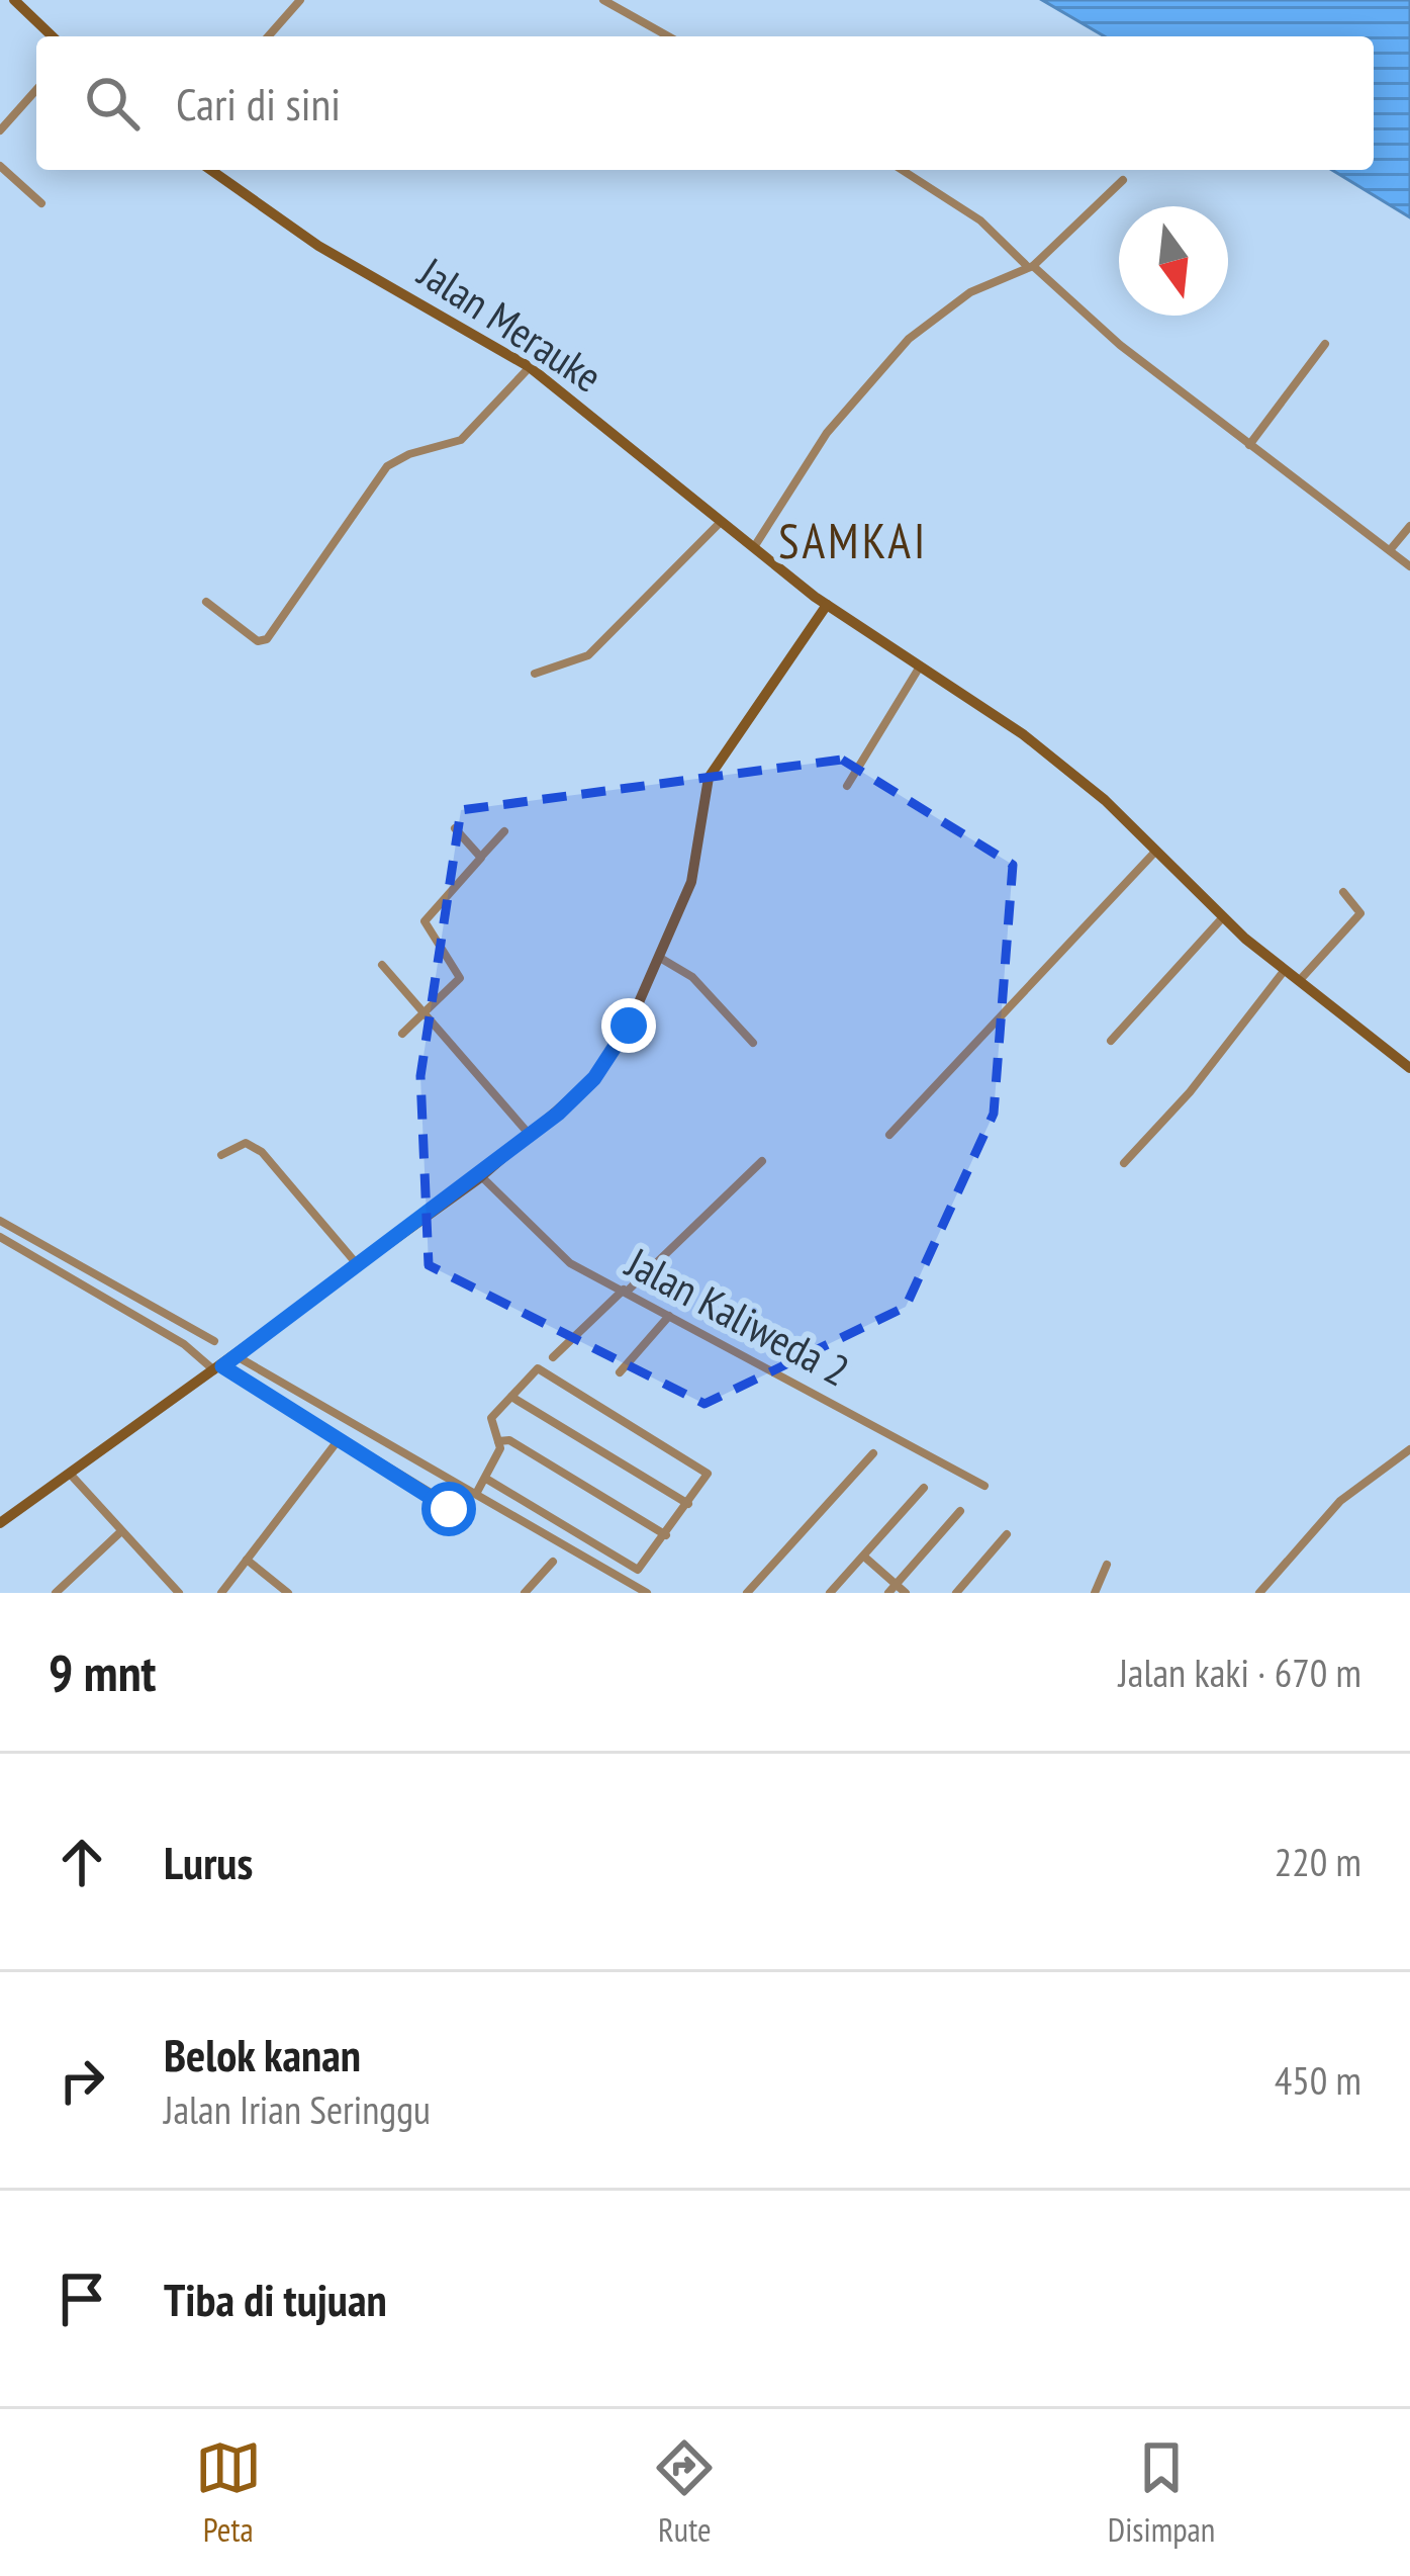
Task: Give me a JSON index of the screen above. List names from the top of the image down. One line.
{"streets":{"street":["Jalan Merauke","Jalan Kaliweda 2"]},"districts":["SAMKAI"],"north":"bottom","page":{"search":"Cari di sini","heading":["9 mnt","Jalan kaki · 670 m"],"list":[["Lurus","220 m"],["Belok kanan","Jalan Irian Seringgu","450 m"],"Tiba di tujuan"],"nav":["Peta","Rute","Disimpan"]}}
